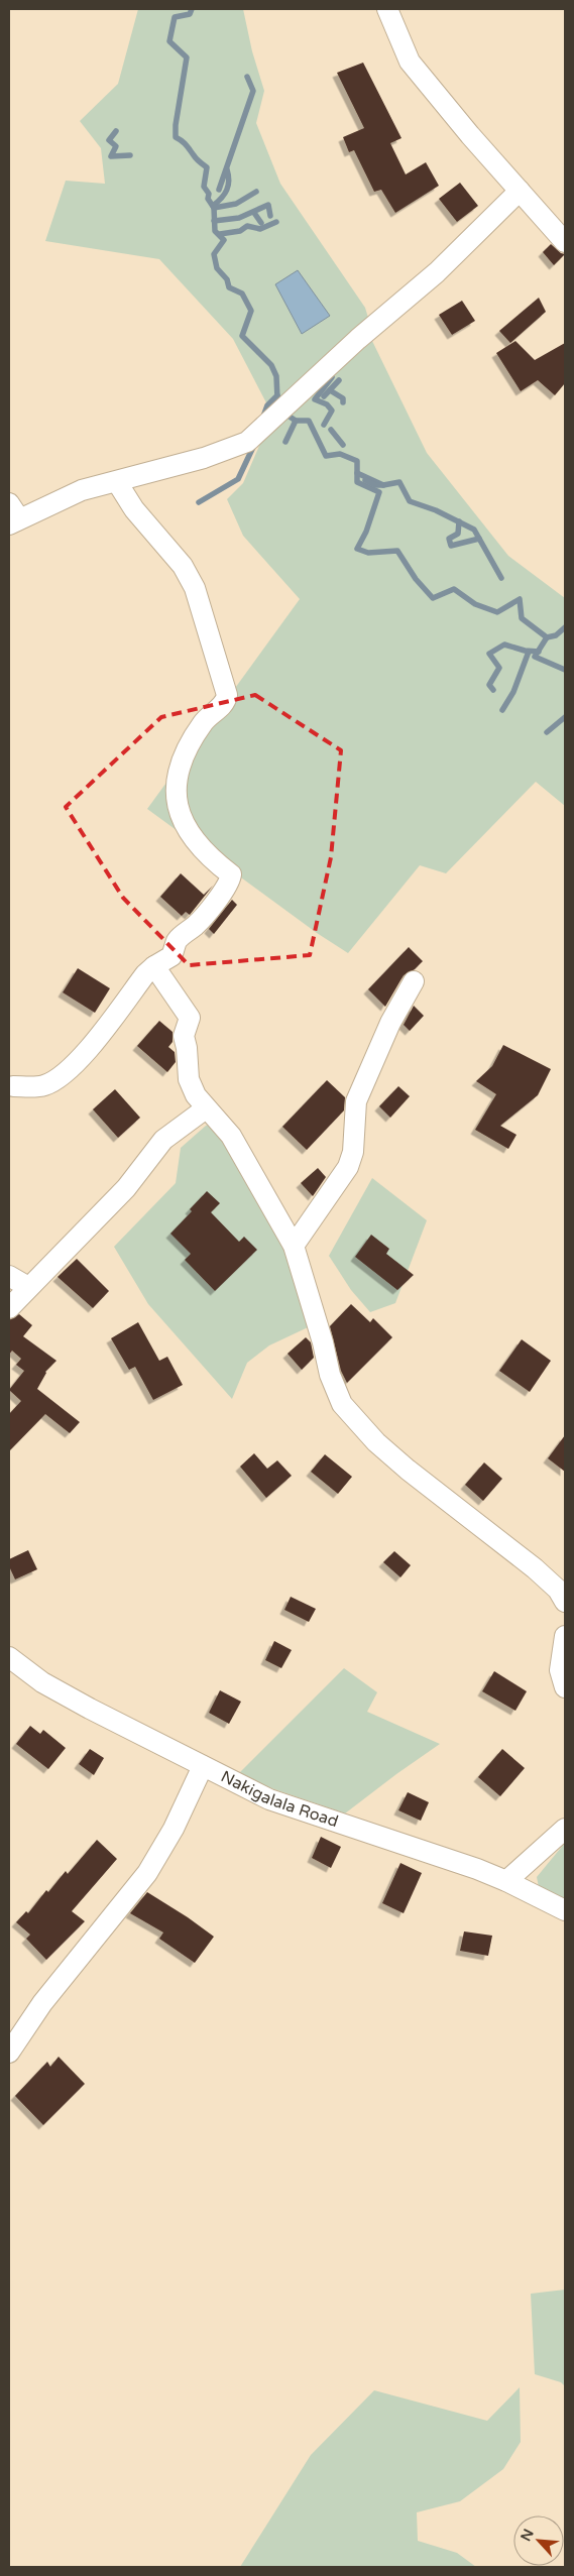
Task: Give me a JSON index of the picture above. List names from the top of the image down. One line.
{"streets":{"street":["Nakigalala Road"]},"north":"top left"}
